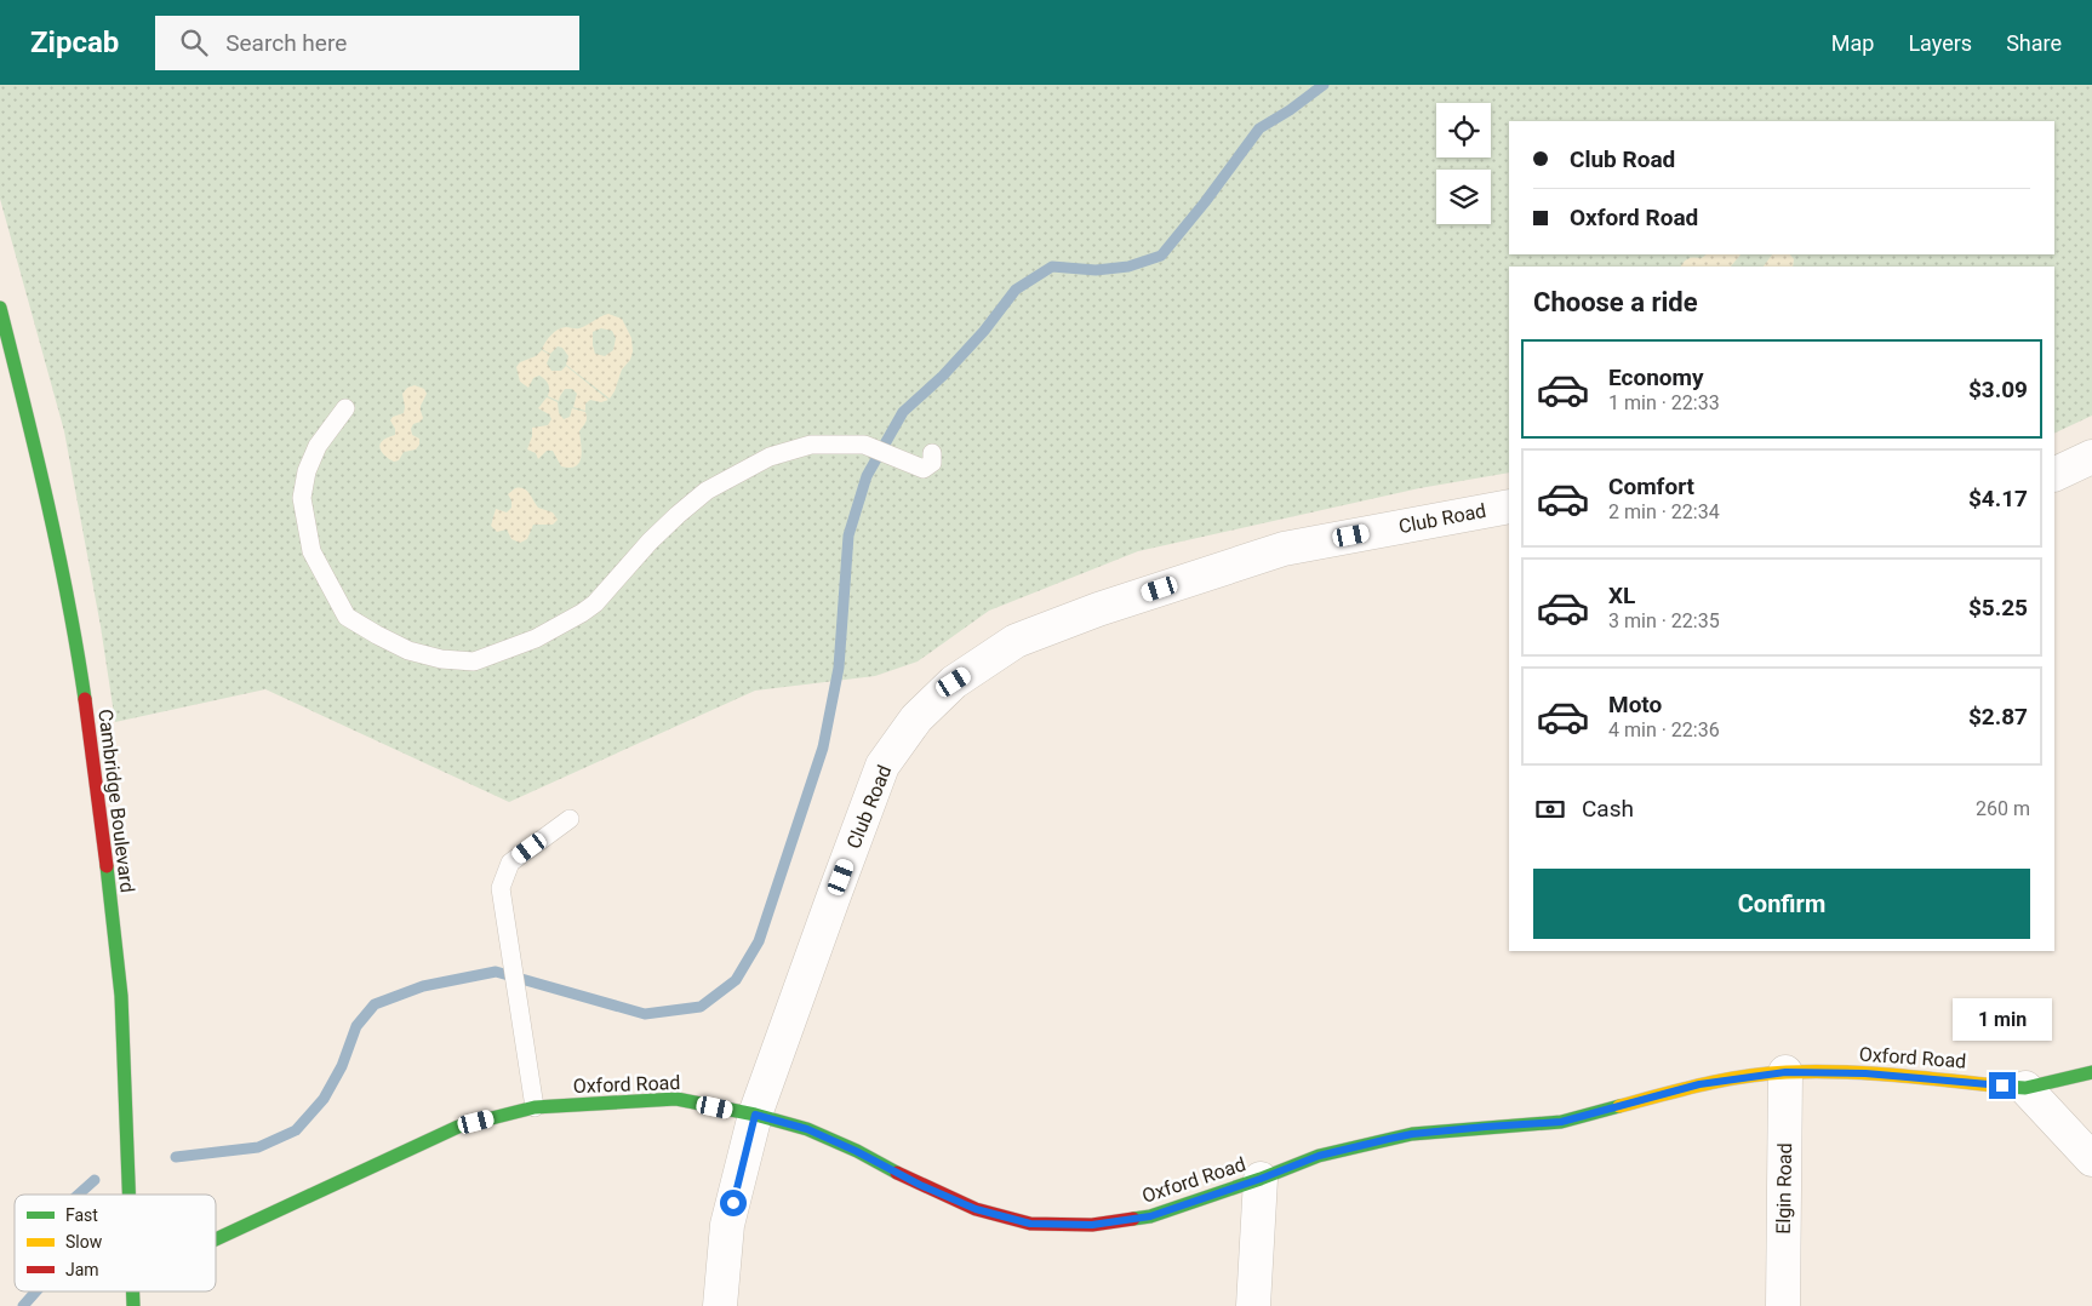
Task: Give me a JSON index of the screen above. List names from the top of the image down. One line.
{"streets":{"street":["Club Road","Cambridge Boulevard","Oxford Road","Elgin Road"]},"crossings":[["Club Road","Oxford Road"],["Oxford Road","Elgin Road"]],"legend":["Fast","Slow","Jam"],"page":{"header":"Zipcab","search":"Search here","nav":["Map","Layers","Share"],"banner":["Club Road","Oxford Road"],"heading":"Choose a ride","list":[{"name":"Economy","note":"1 min · 22:33","value":"$3.09"},{"name":"Comfort","note":"2 min · 22:34","value":"$4.17"},{"name":"XL","note":"3 min · 22:35","value":"$5.25"},{"name":"Moto","note":"4 min · 22:36","value":"$2.87"}],"pay":["Cash","260 m"],"buttons":"Confirm","bubble":"1 min"}}
